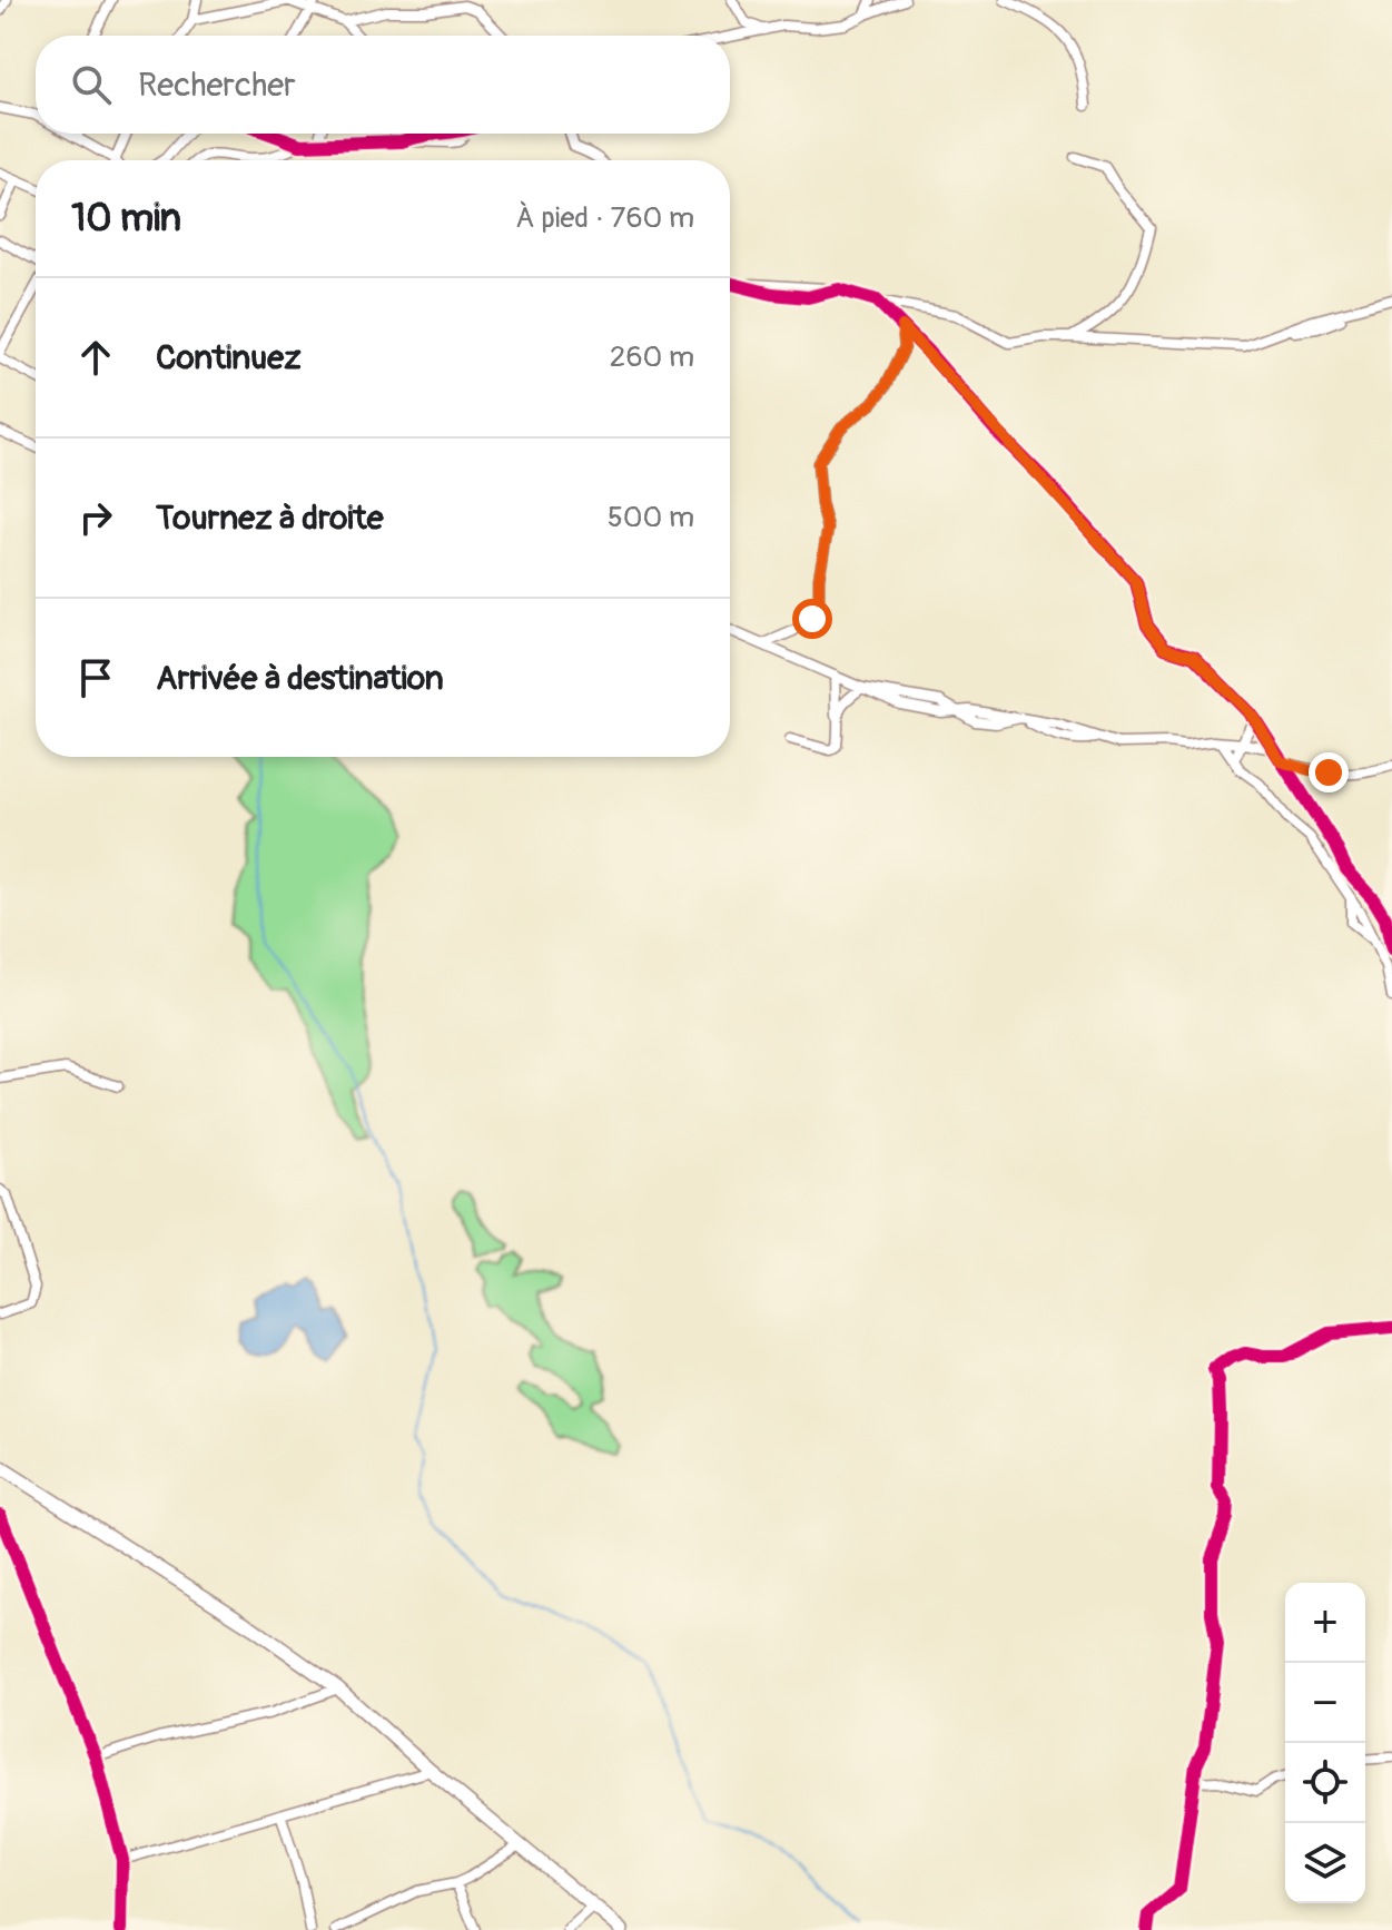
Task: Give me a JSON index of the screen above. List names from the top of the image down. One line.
{"page":{"search":"Rechercher","heading":["10 min","À pied · 760 m"],"list":[["Continuez","260 m"],["Tournez à droite","500 m"],"Arrivée à destination"],"map_buttons":["+","−"]}}
